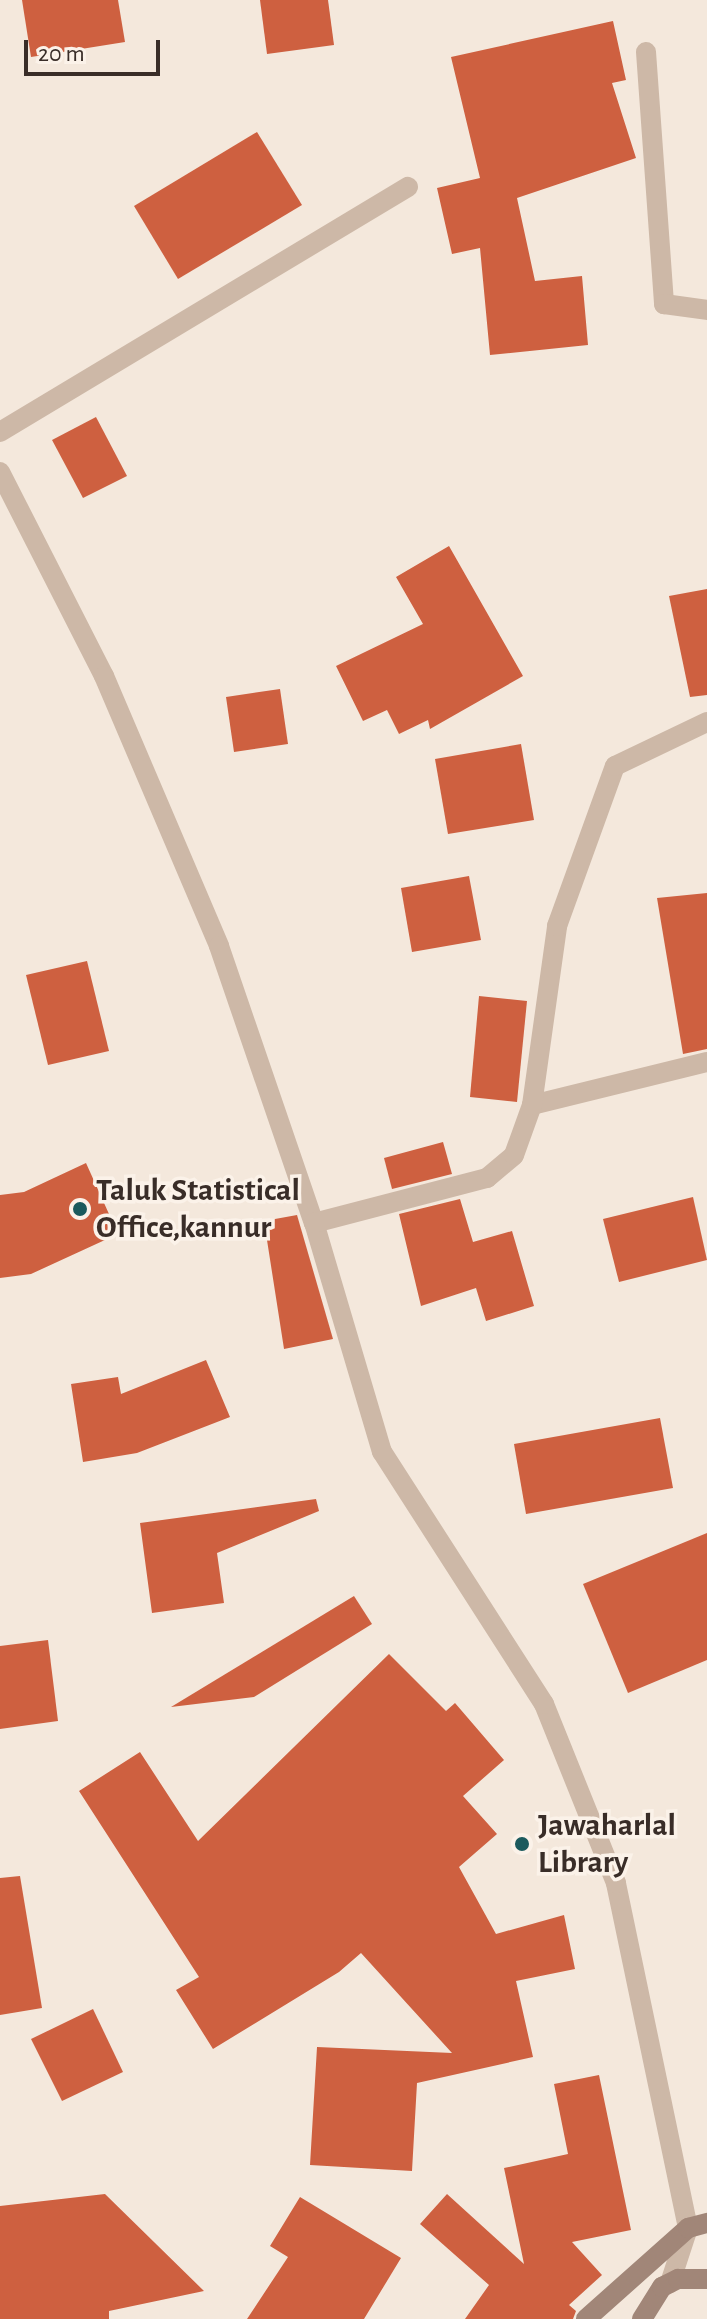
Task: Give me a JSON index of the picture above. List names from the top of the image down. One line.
{"places":["Taluk Statistical Office,kannur","Jawaharlal Library"],"scale_bar":"20 m"}
